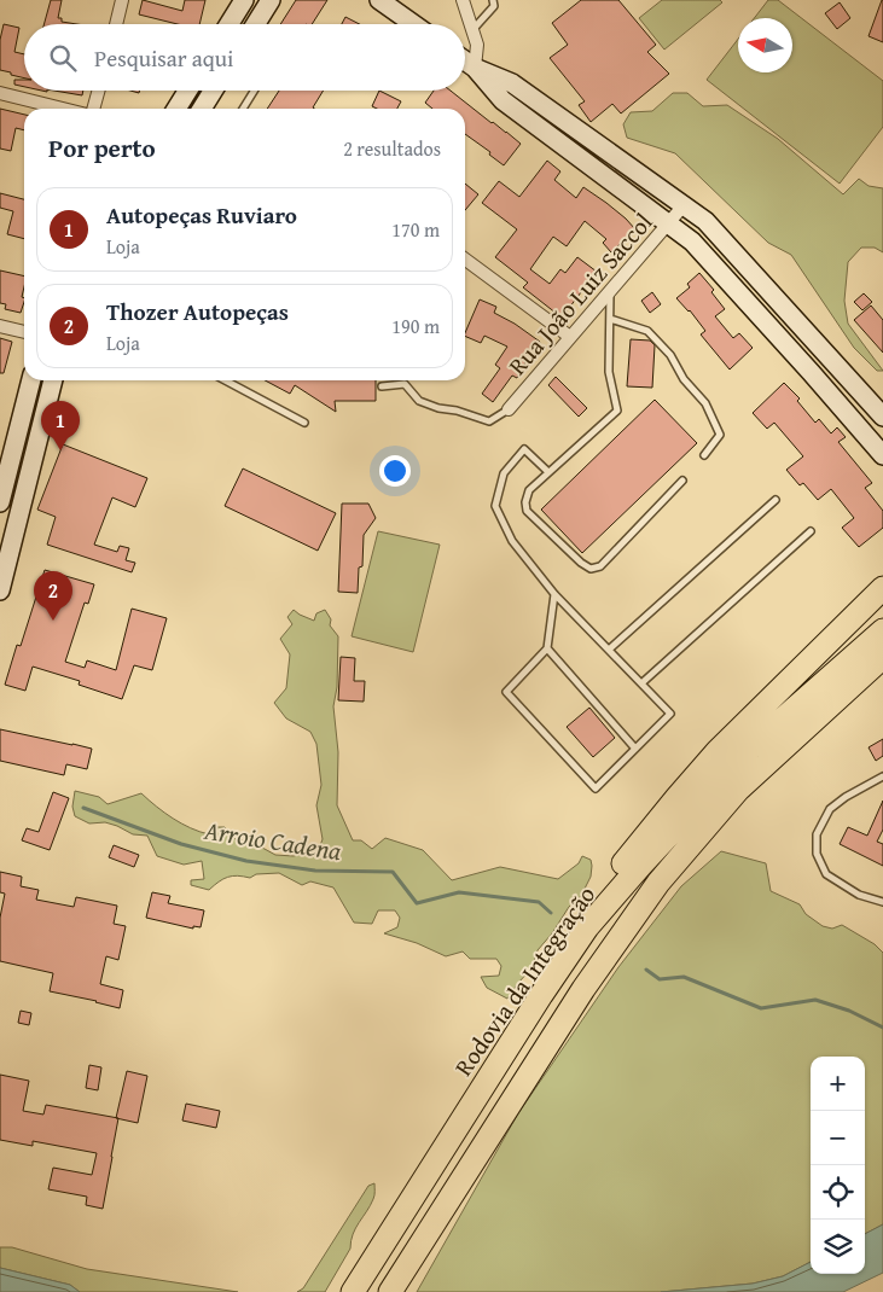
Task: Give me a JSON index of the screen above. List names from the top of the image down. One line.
{"streets":{"highway":["Rodovia da Integração"],"street":["Rua João Luiz Saccol"]},"water":["Arroio Cadena"],"north":"left","page":{"search":"Pesquisar aqui","heading":["Por perto","2 resultados"],"list":[{"mark":"1","name":"Autopeças Ruviaro","note":"Loja","value":"170 m"},{"mark":"2","name":"Thozer Autopeças","note":"Loja","value":"190 m"}],"pins":["1","2"],"map_buttons":["+","−"]}}
